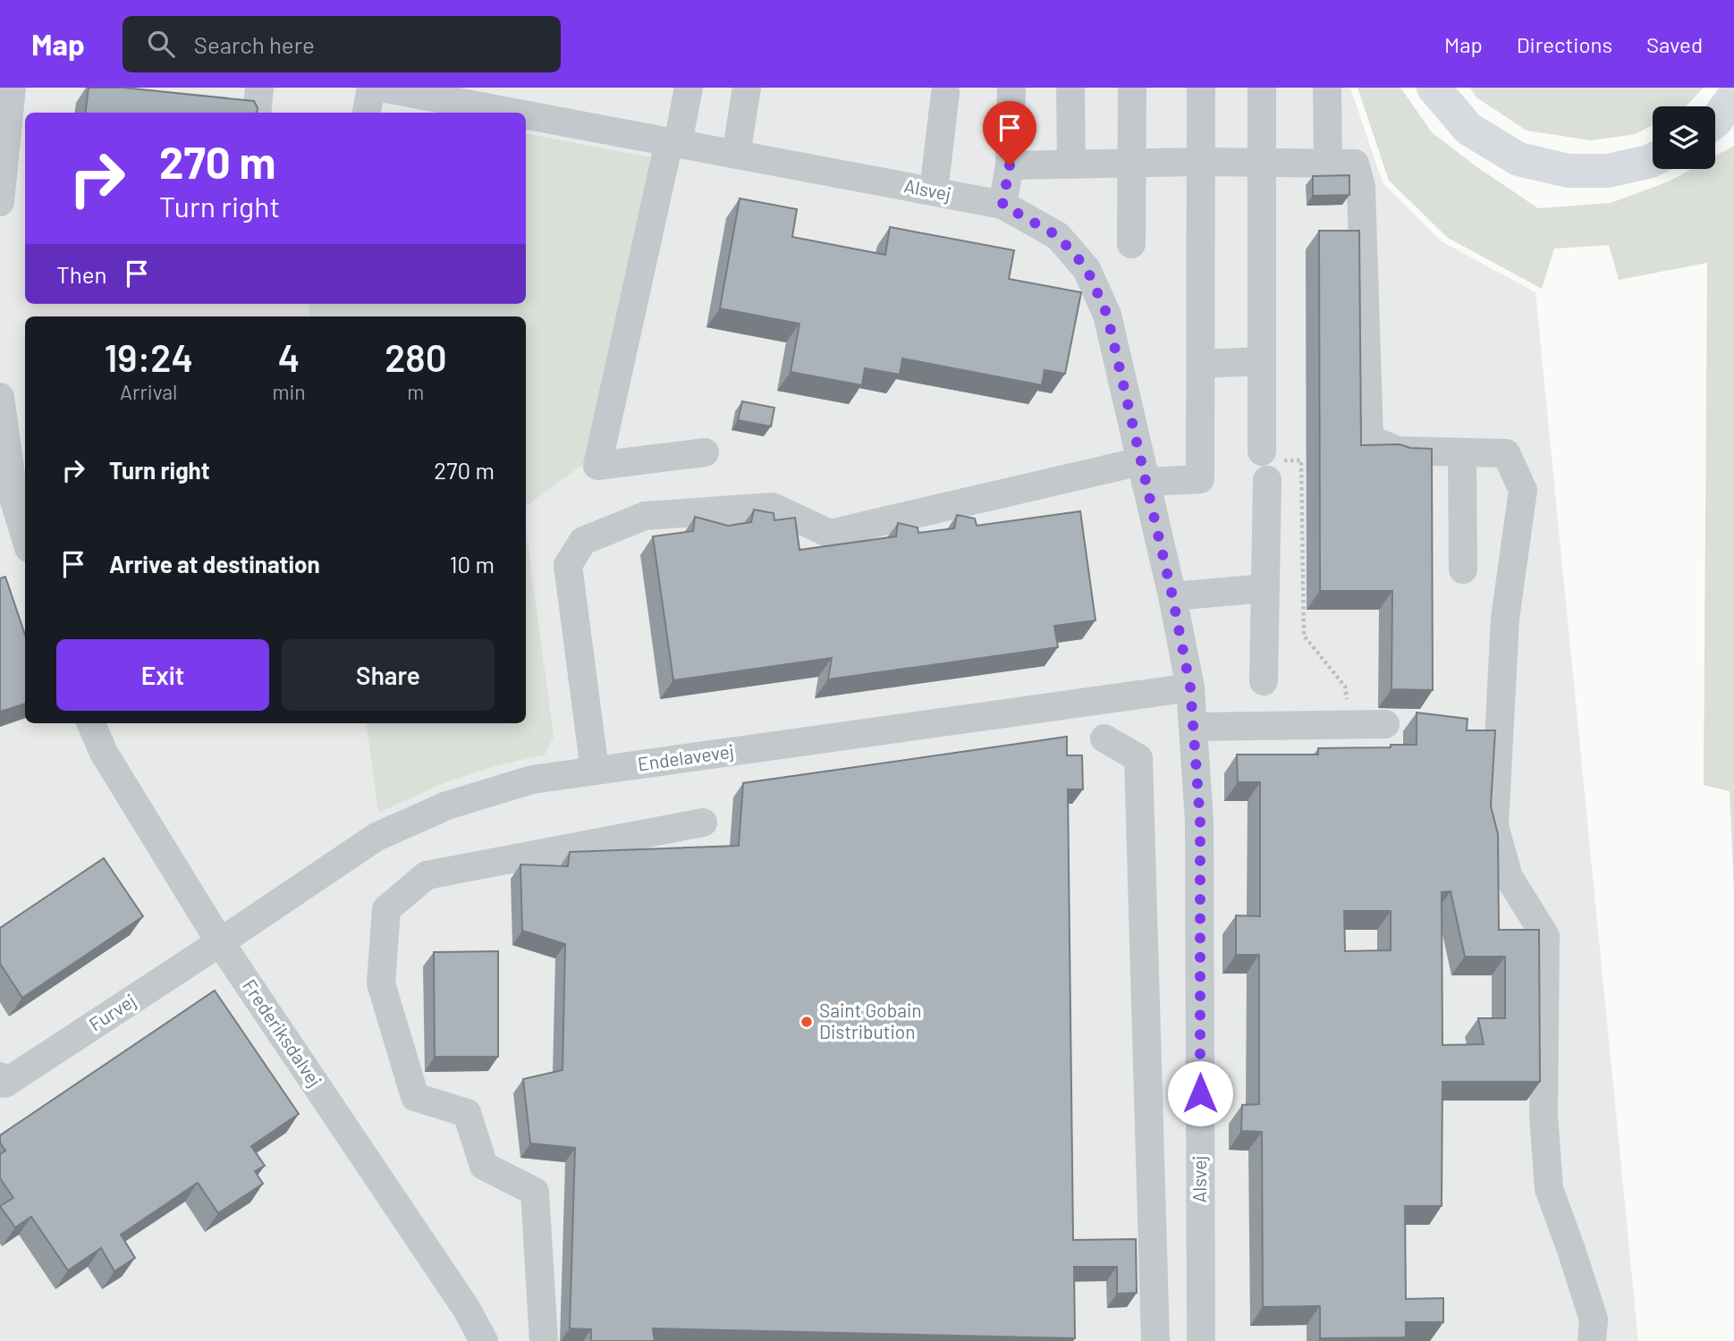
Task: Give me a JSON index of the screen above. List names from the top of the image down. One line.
{"streets":{"street":["Alsvej","Endelavevej","Furvej","Frederiksdalvej"]},"crossings":[["Alsvej","Endelavevej"],["Endelavevej","Furvej"],["Endelavevej","Frederiksdalvej"],["Furvej","Frederiksdalvej"]],"places":["Saint Gobain Distribution"],"page":{"header":"Map","search":"Search here","nav":["Map","Directions","Saved"],"turn":["270 m","Turn right"],"then":"Then","eta":["19:24","Arrival","4","min","280","m"],"list":[{"name":"Turn right","value":"270 m"},{"name":"Arrive at destination","value":"10 m"}],"buttons":["Exit","Share"]}}
